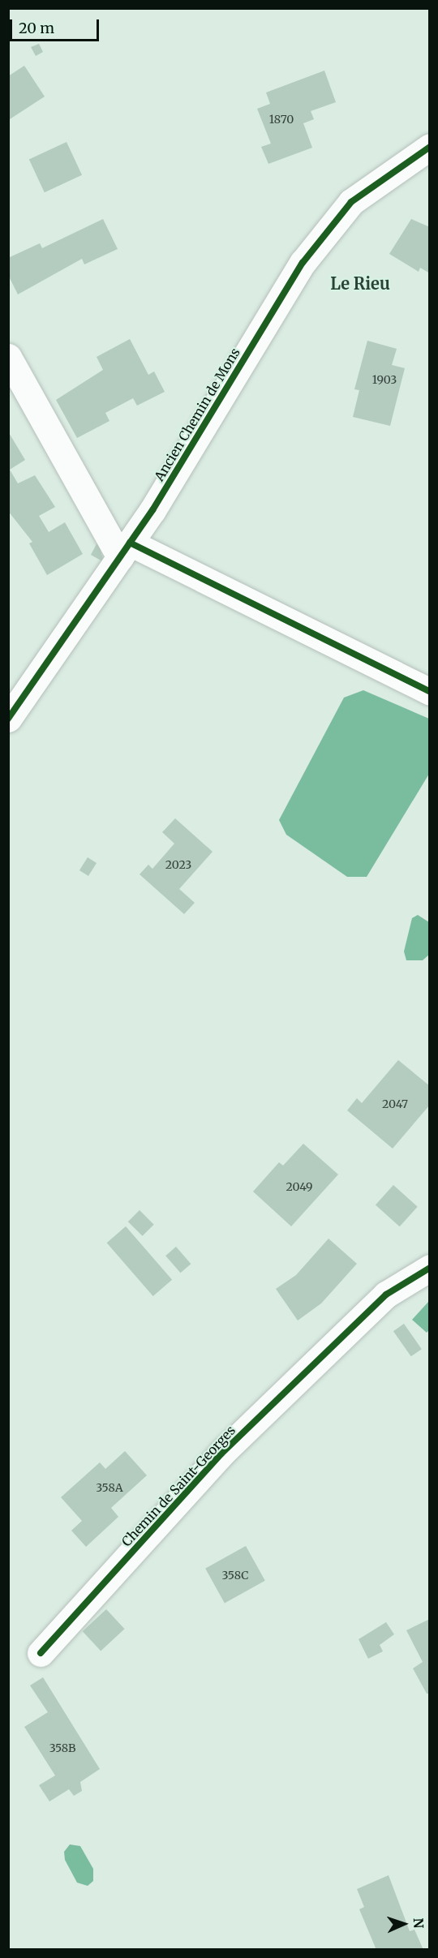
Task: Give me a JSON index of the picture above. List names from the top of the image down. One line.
{"streets":{"street":["Ancien Chemin de Mons","Chemin de Saint-Georges"]},"districts":["Le Rieu"],"house_numbers":["1870","1903","2023","2047","2049","358A","358C","358B"],"scale_bar":"20 m","north":"right"}
